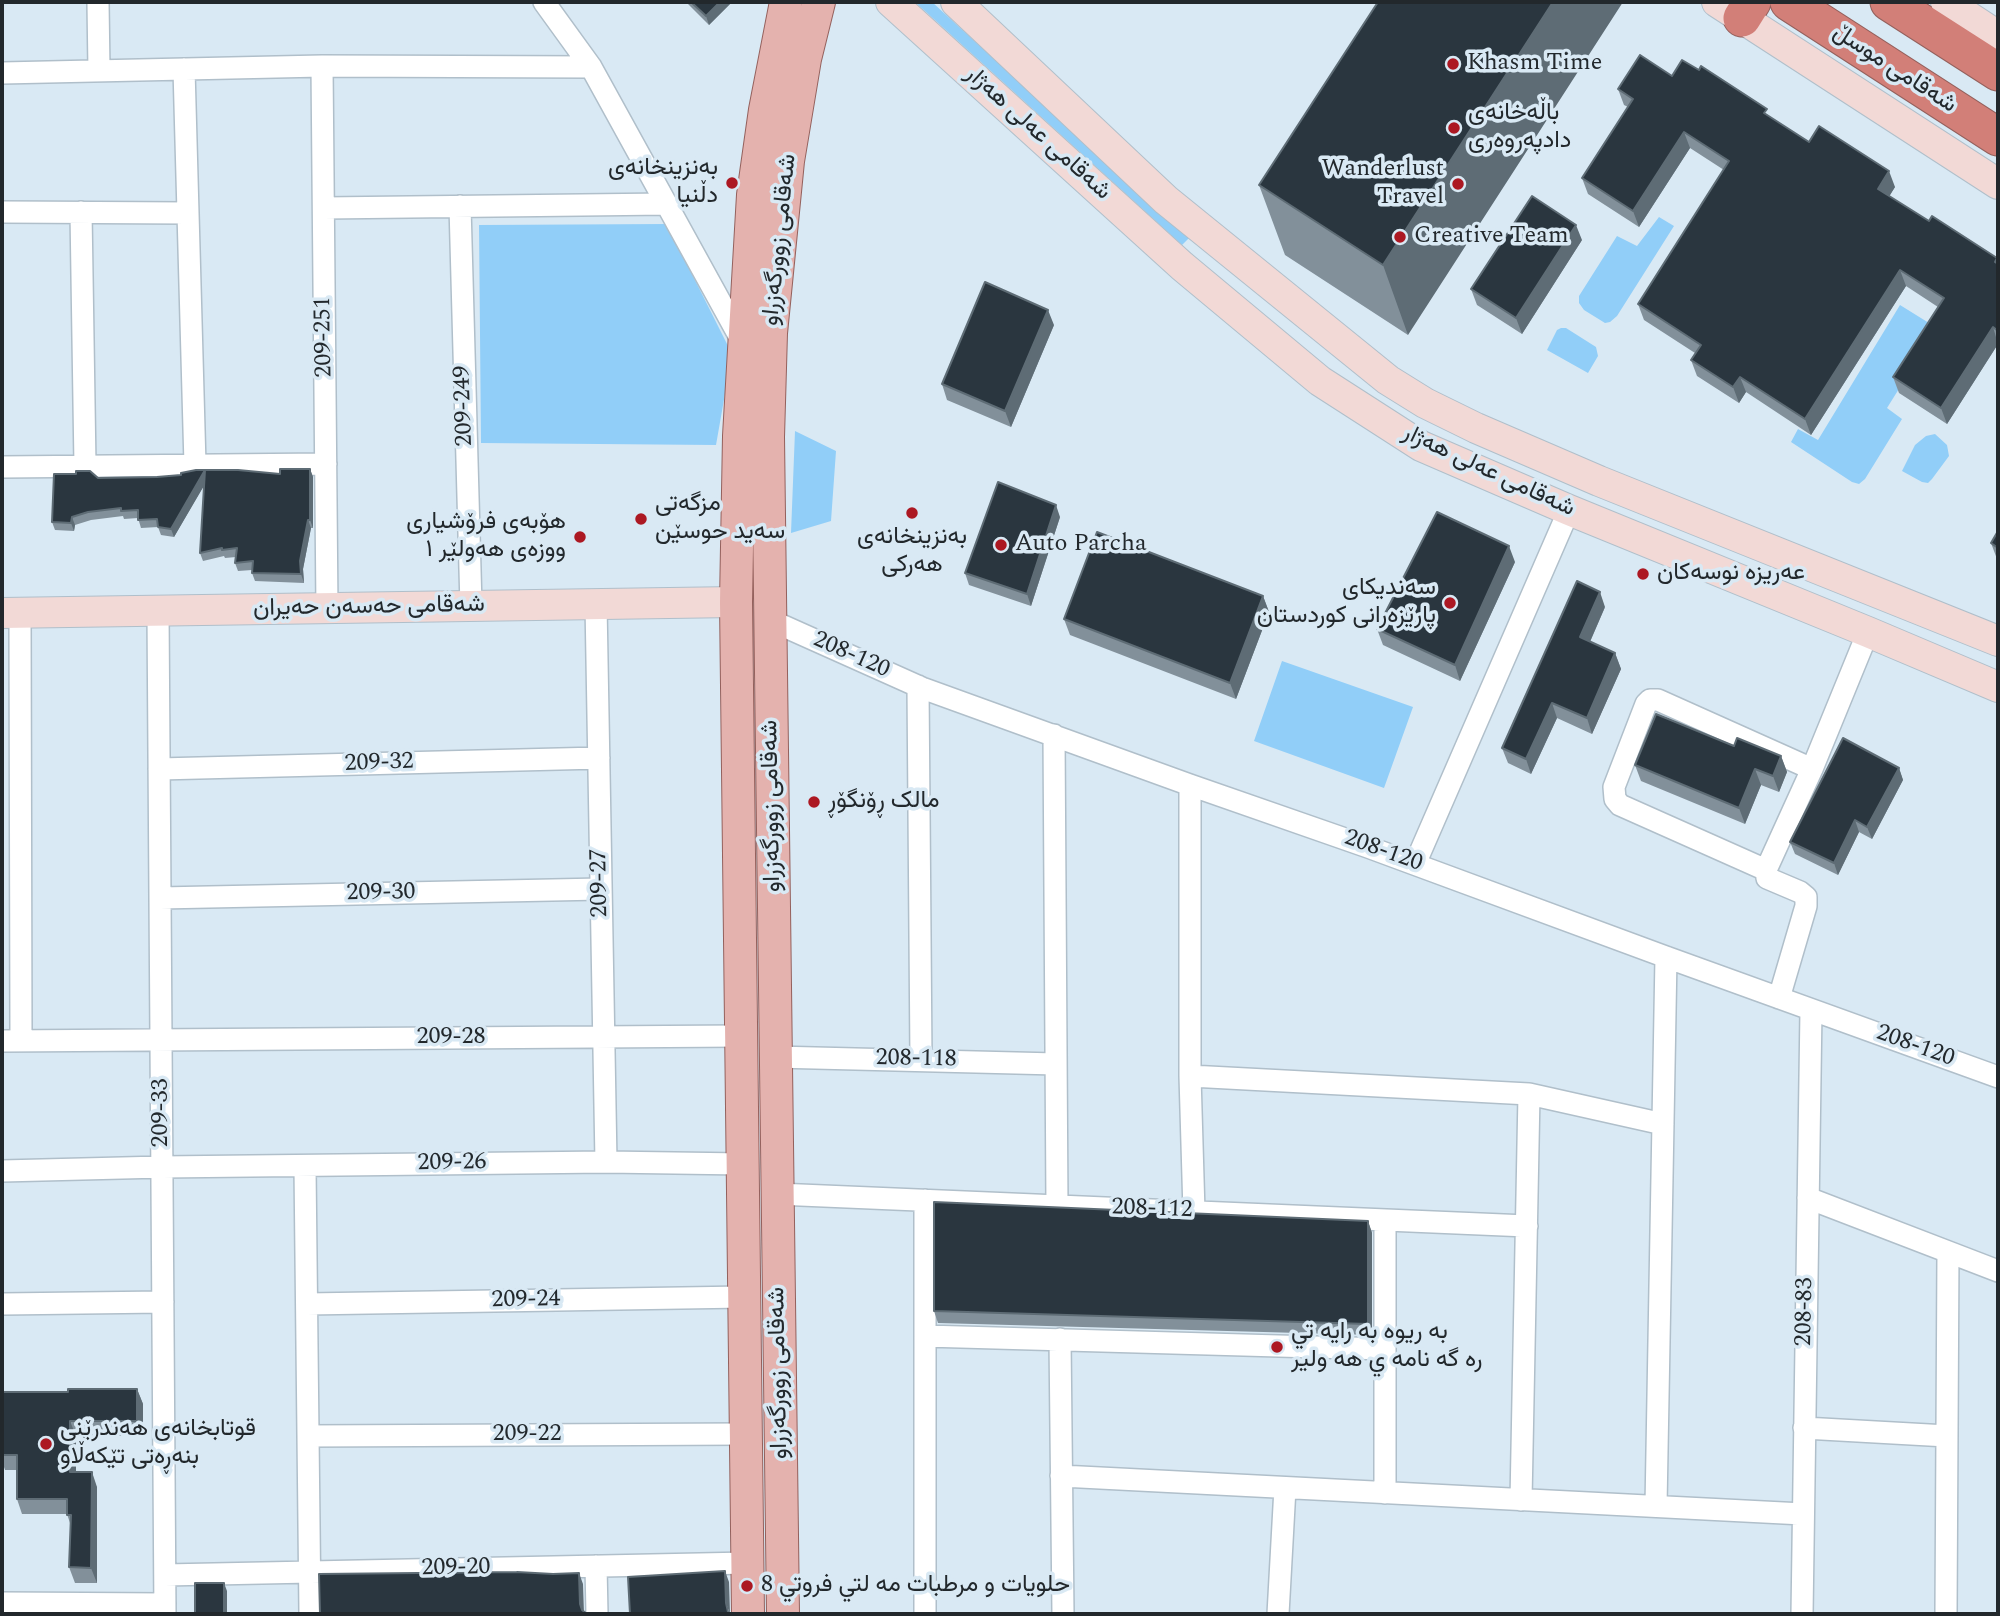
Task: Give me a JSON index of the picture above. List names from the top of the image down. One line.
{"streets":{"highway":["شەقامی موسڵ"],"main road":["شەقامی عەلی هەژار","شەقامی زوورگەزراو","شەقامی حەسەن حەیران"],"street":["209-251","209-249","208-120","209-32","209-27","209-30","209-28","208-118","209-33","209-26","208-112","209-24","208-83","209-22","209-20"]},"crossings":[["شەقامی زوورگەزراو","شەقامی حەسەن حەیران"],["شەقامی زوورگەزراو","208-120"],["شەقامی زوورگەزراو","209-28"],["شەقامی زوورگەزراو","208-118"],["شەقامی زوورگەزراو","209-26"],["شەقامی زوورگەزراو","208-112"],["شەقامی زوورگەزراو","209-24"],["شەقامی زوورگەزراو","209-22"],["شەقامی زوورگەزراو","209-20"],["209-251","شەقامی حەسەن حەیران"],["209-249","شەقامی حەسەن حەیران"],["شەقامی حەسەن حەیران","209-27"],["شەقامی حەسەن حەیران","209-33"],["208-120","208-83"],["209-32","209-27"],["209-32","209-33"],["209-27","209-30"],["209-27","209-28"],["209-27","209-26"],["209-30","209-33"],["209-28","209-33"],["209-33","209-26"],["209-33","209-20"]],"places":["Khasm Time","باڵەخانەی دادپەروەری","بەنزینخانەی دڵنیا","Wanderlust Travel","Creative Team","بەنزینخانەی هەرکی","مزگەتی سەید حوسێن","هۆبەی فرۆشیاری ووزەی هەولێر ١","Auto Parcha","عەریزە نوسەکان","سەندیکای پارێزەرانی کوردستان","مالک ڕۆنگۆڕ","به ريوه به رايه تي ره گه نامه ي هه ولير","قوتابخانەی هەندرێنی بنەڕەتی تێکەڵاو","حلويات و مرطبات مه لتي فروتي 8"]}
